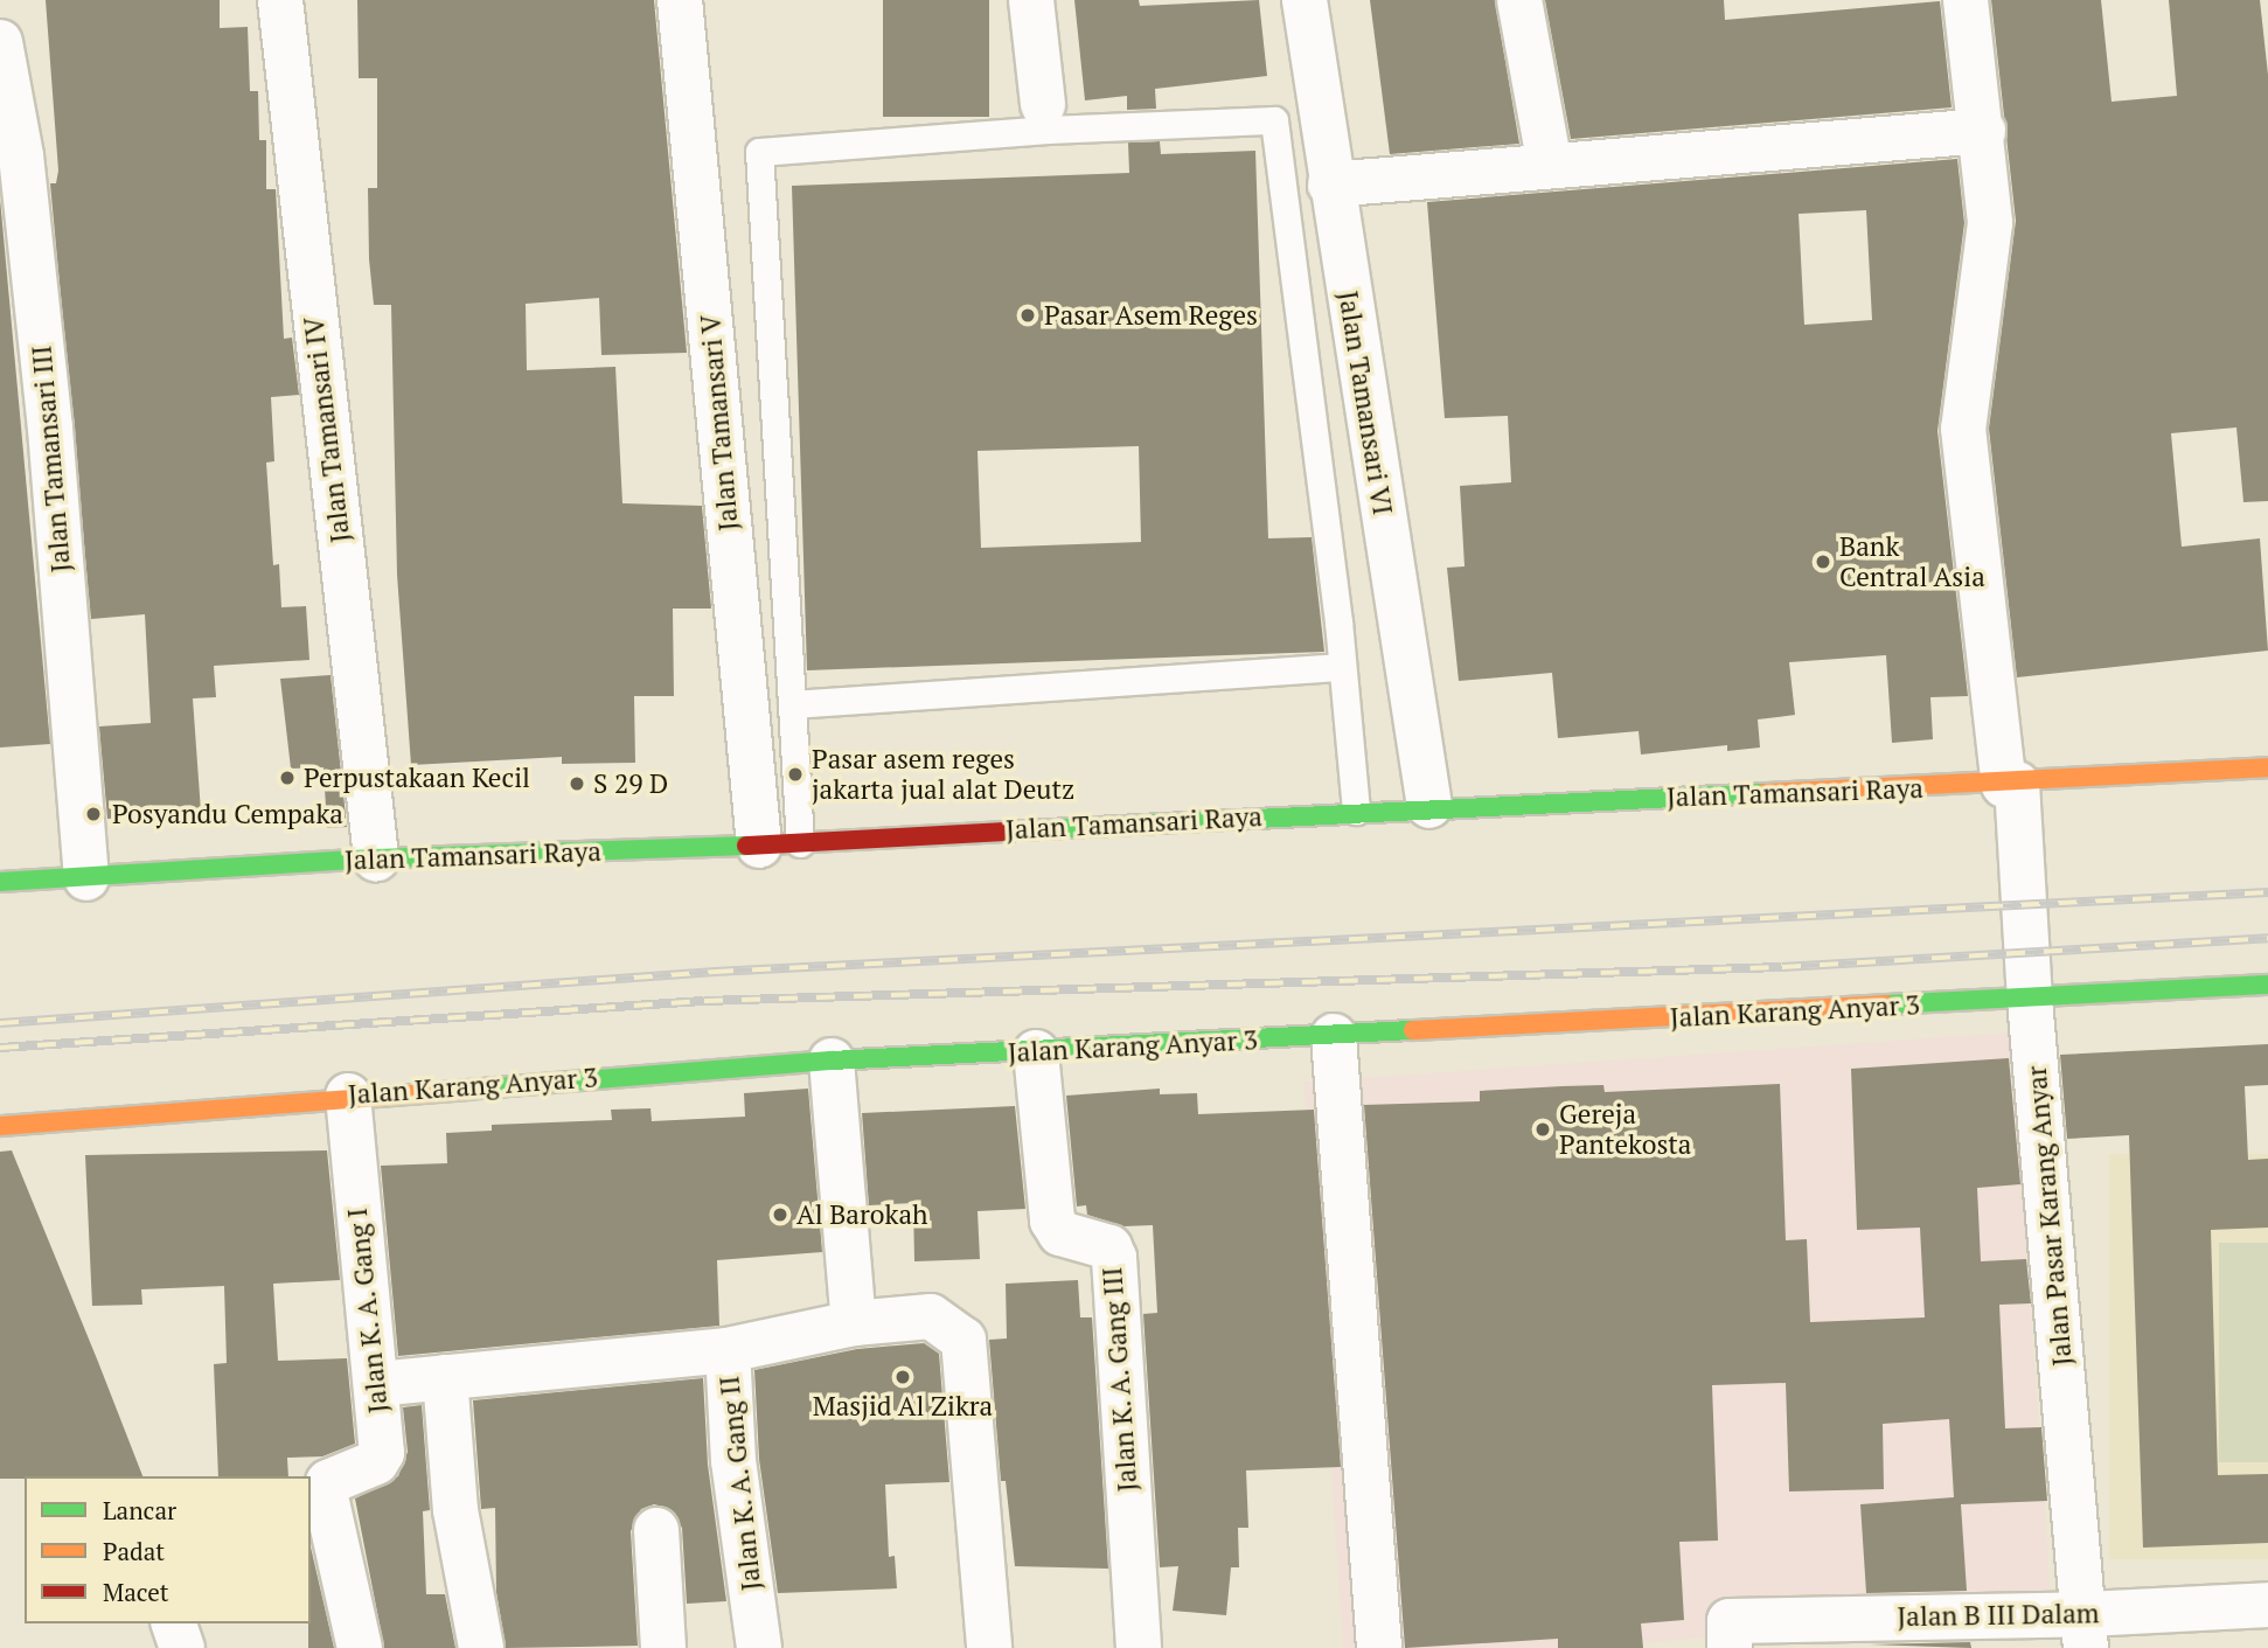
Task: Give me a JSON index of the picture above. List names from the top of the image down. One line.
{"streets":{"street":["Jalan Tamansari VI","Jalan Tamansari V","Jalan Tamansari IV","Jalan Tamansari III","Jalan Tamansari Raya","Jalan Karang Anyar 3","Jalan Pasar Karang Anyar","Jalan K. A. Gang I","Jalan K. A. Gang III","Jalan K. A. Gang II","Jalan B III Dalam"]},"crossings":[["Jalan Tamansari VI","Jalan Tamansari Raya"],["Jalan Tamansari V","Jalan Tamansari Raya"],["Jalan Tamansari IV","Jalan Tamansari Raya"],["Jalan Tamansari III","Jalan Tamansari Raya"],["Jalan Tamansari Raya","Jalan Pasar Karang Anyar"],["Jalan Karang Anyar 3","Jalan Pasar Karang Anyar"],["Jalan Karang Anyar 3","Jalan K. A. Gang I"],["Jalan Karang Anyar 3","Jalan K. A. Gang III"],["Jalan Pasar Karang Anyar","Jalan B III Dalam"]],"places":["Pasar Asem Reges","Bank Central Asia","Pasar asem reges jakarta jual alat Deutz","Perpustakaan Kecil","S 29 D","Posyandu Cempaka","Gereja Pantekosta","Al Barokah","Masjid Al Zikra"],"legend":["Lancar","Padat","Macet"]}
